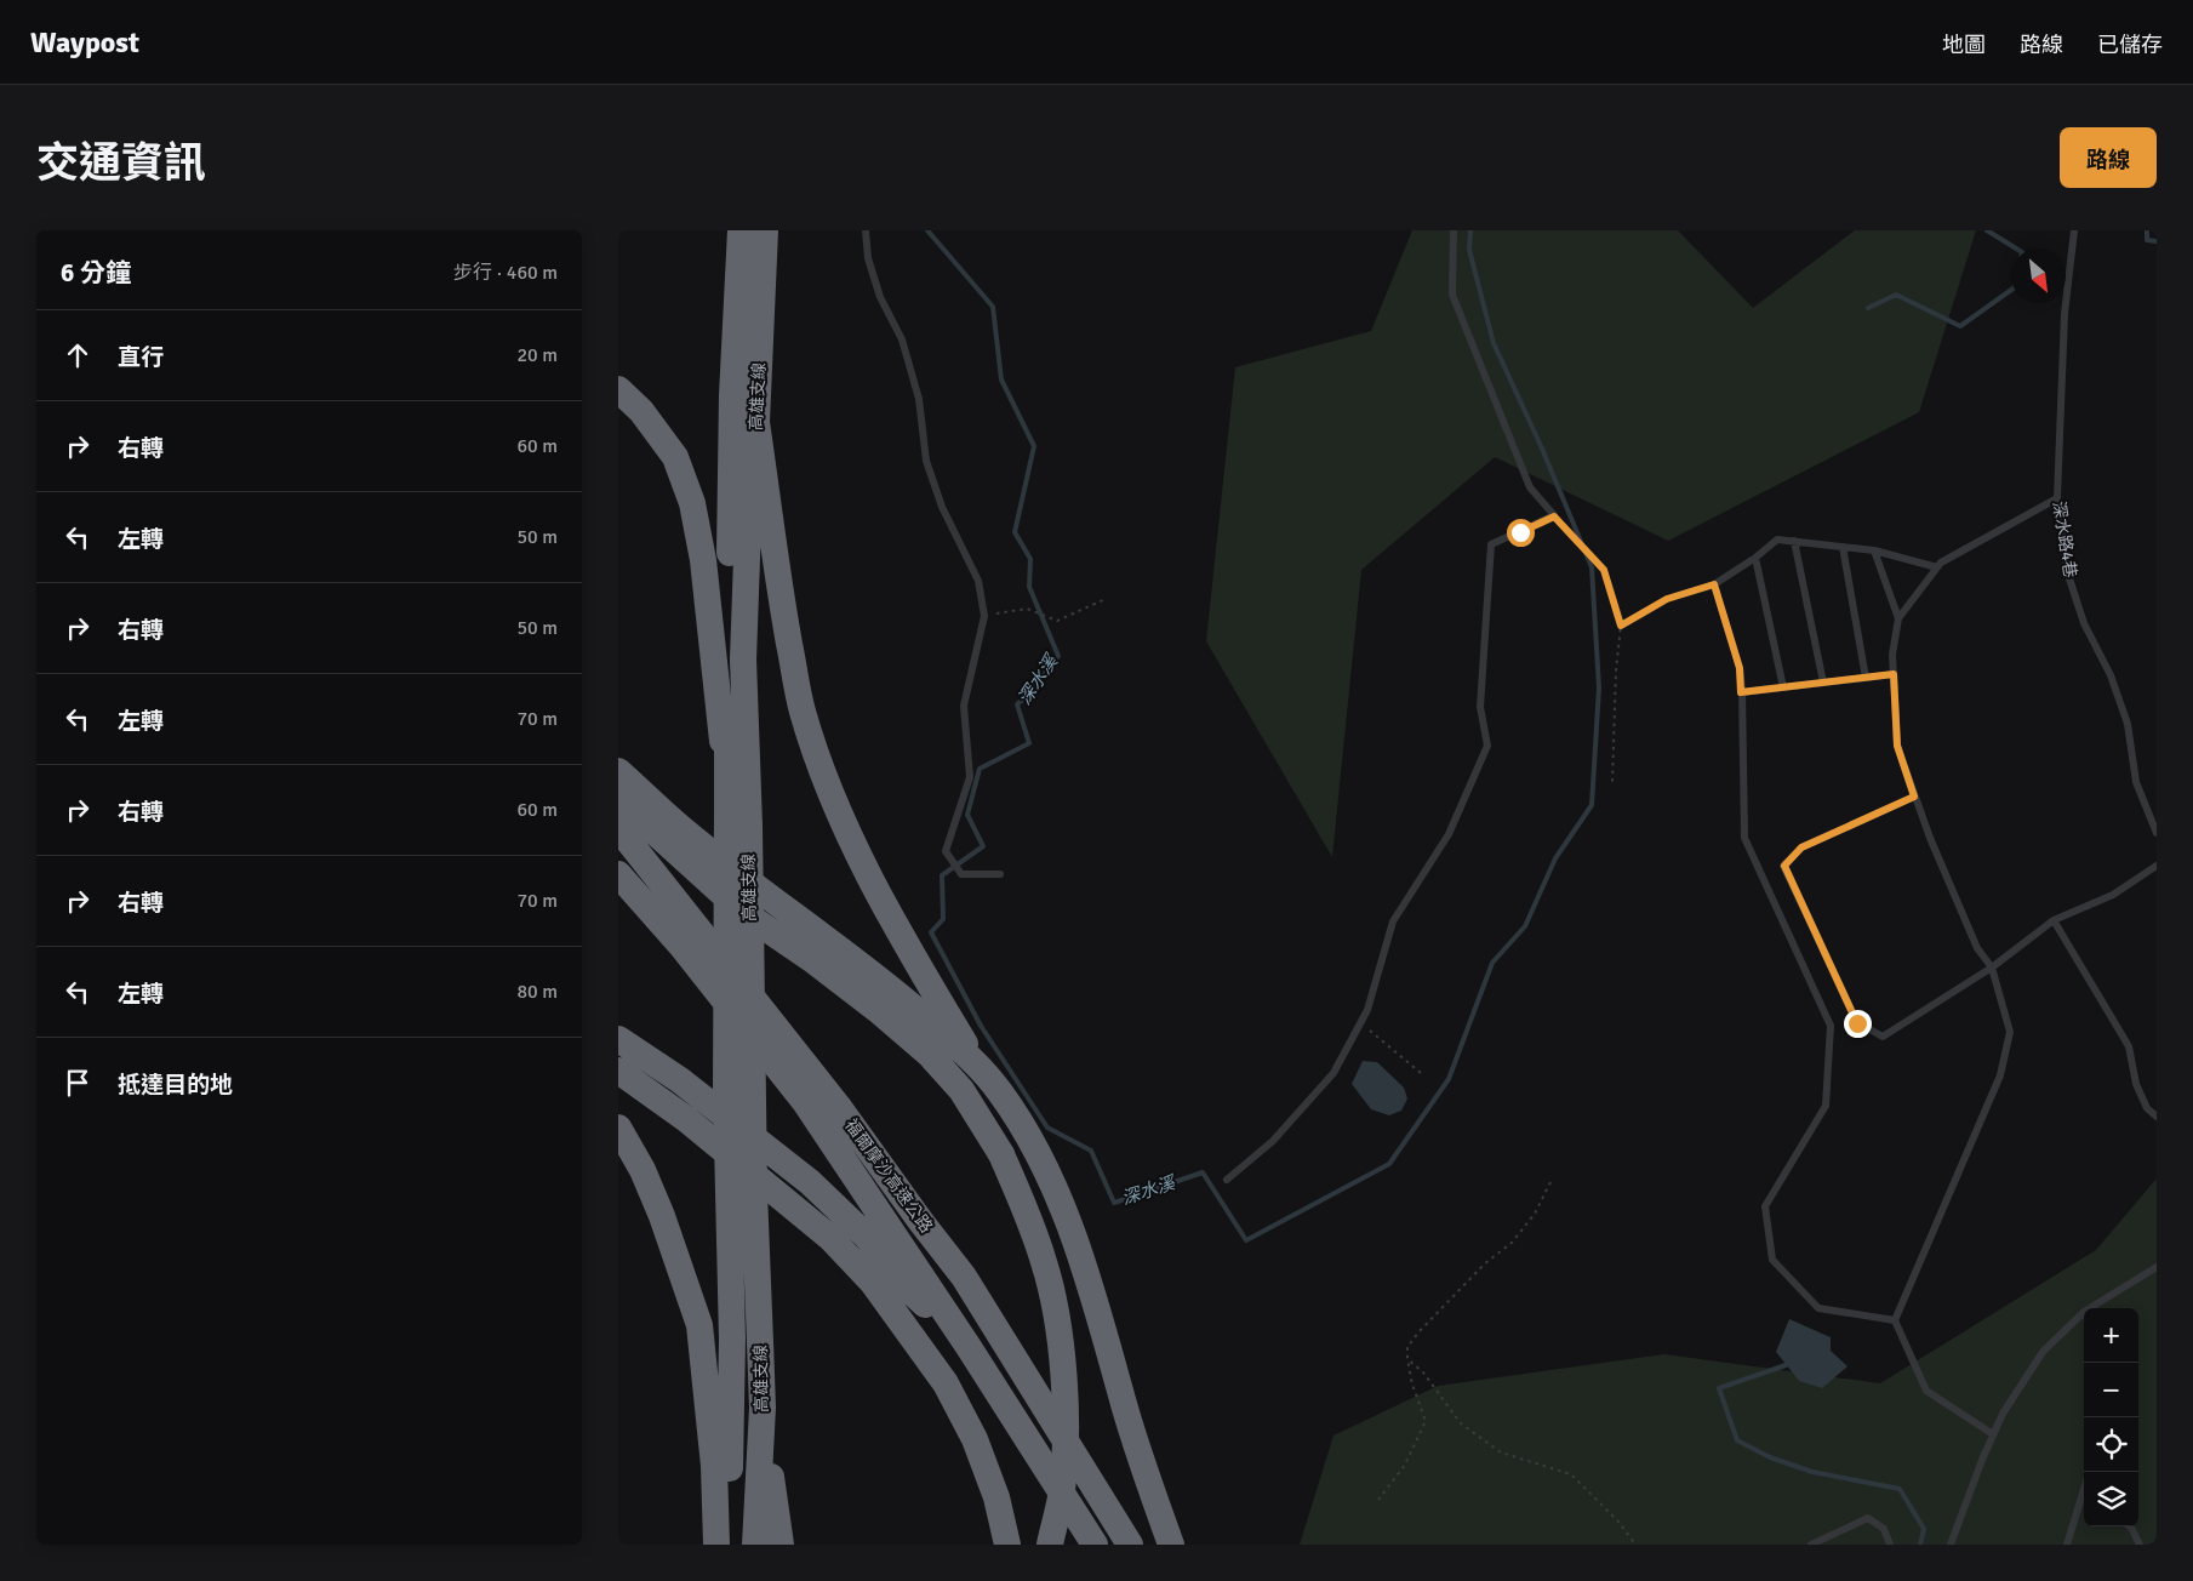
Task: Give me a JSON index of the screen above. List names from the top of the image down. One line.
{"streets":{"highway":["高雄支線","福爾摩沙高速公路"],"lane":["深水路4巷"]},"water":["深水溪"],"north":"bottom right","page":{"header":"Waypost","nav":["地圖","路線","已儲存"],"title":"交通資訊","buttons":"路線","heading":["6 分鐘","步行 · 460 m"],"list":[["直行","20 m"],["右轉","60 m"],["左轉","50 m"],["右轉","50 m"],["左轉","70 m"],["右轉","60 m"],["右轉","70 m"],["左轉","80 m"],"抵達目的地"],"map_buttons":["+","−"]}}
